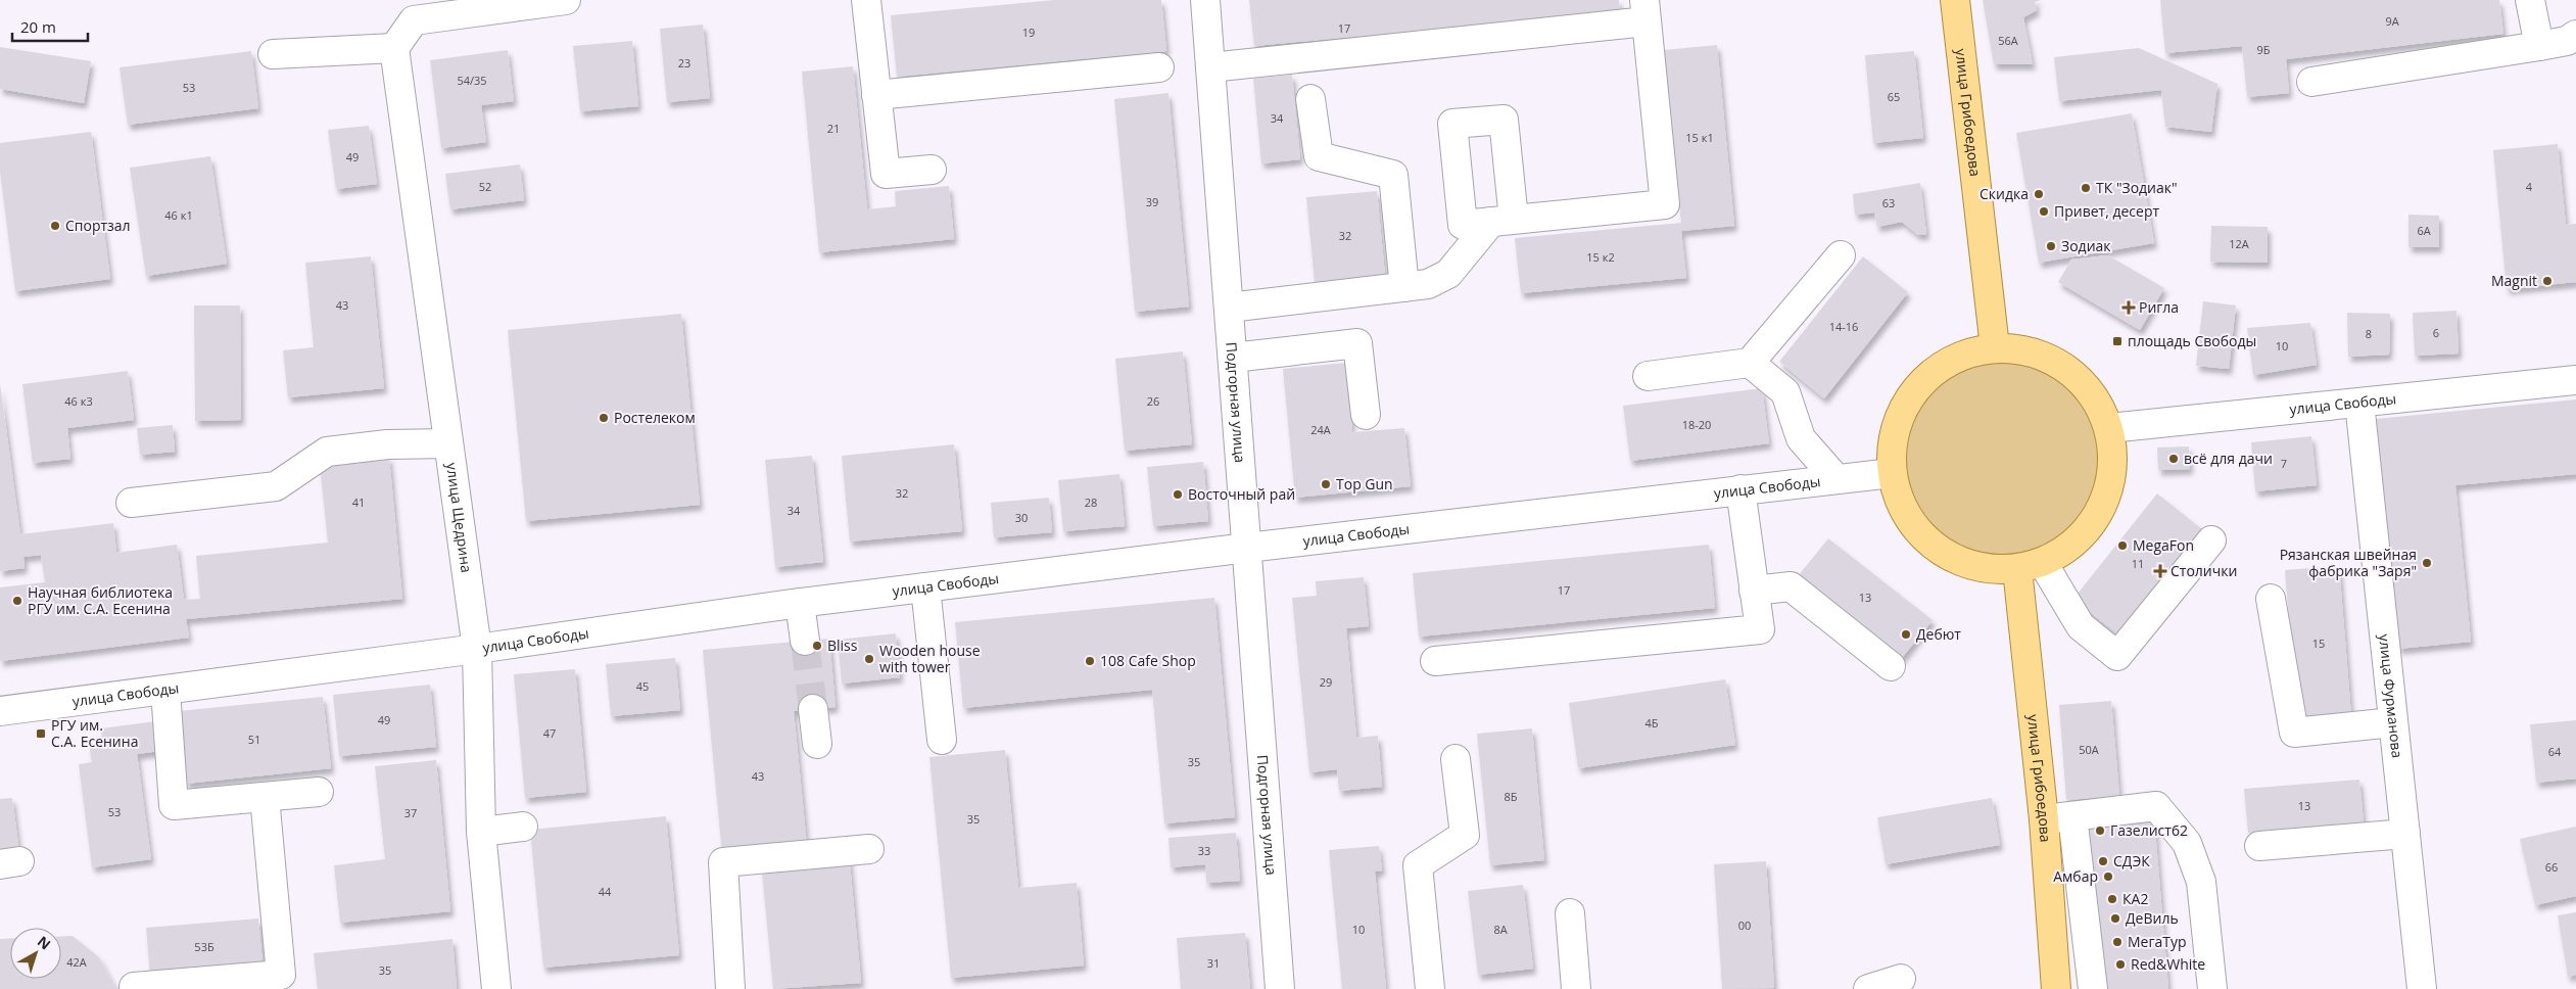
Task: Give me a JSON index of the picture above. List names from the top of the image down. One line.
{"streets":{"main road":["улица Грибоедова"],"street":["Подгорная улица","улица Свободы","улица Щедрина","улица Фурманова"]},"crossings":[["Подгорная улица","улица Свободы"],["улица Свободы","улица Щедрина"],["улица Свободы","улица Фурманова"]],"places":{"other":["ТК \"Зодиак\"","Скидка","Привет, десерт","Спортзал","Зодиак","Magnit","Ростелеком","всё для дачи","Top Gun","Восточный рай","MegaFon","Рязанская швейная фабрика \"Заря\"","Научная библиотека РГУ им. С.А. Есенина","Дебют","Bliss","Wooden house with tower","108 Cafe Shop","Газелист62","СДЭК","Амбар","КА2","ДеВиль","МегаТур","Red&White"],"health":["Ригла","Столички"],"transit":["площадь Свободы","РГУ им. С.А. Есенина"]},"house_numbers":["9А","17","19","56А","9Б","23","54/35","53","65","34","21","15 к1","49","52","4","39","63","46 к1","6А","32","12А","15 к2","43","14-16","6","8","10","46 к3","26","18-20","24А","7","32","41","28","34","30","11","17","13","15","29","45","49","4Б","47","51","50А","64","35","43","8Б","13","53","37","35","33","66","44","00","10","8А","53Б","42А","31","35"],"scale_bar":"20 m","north":"top right"}
